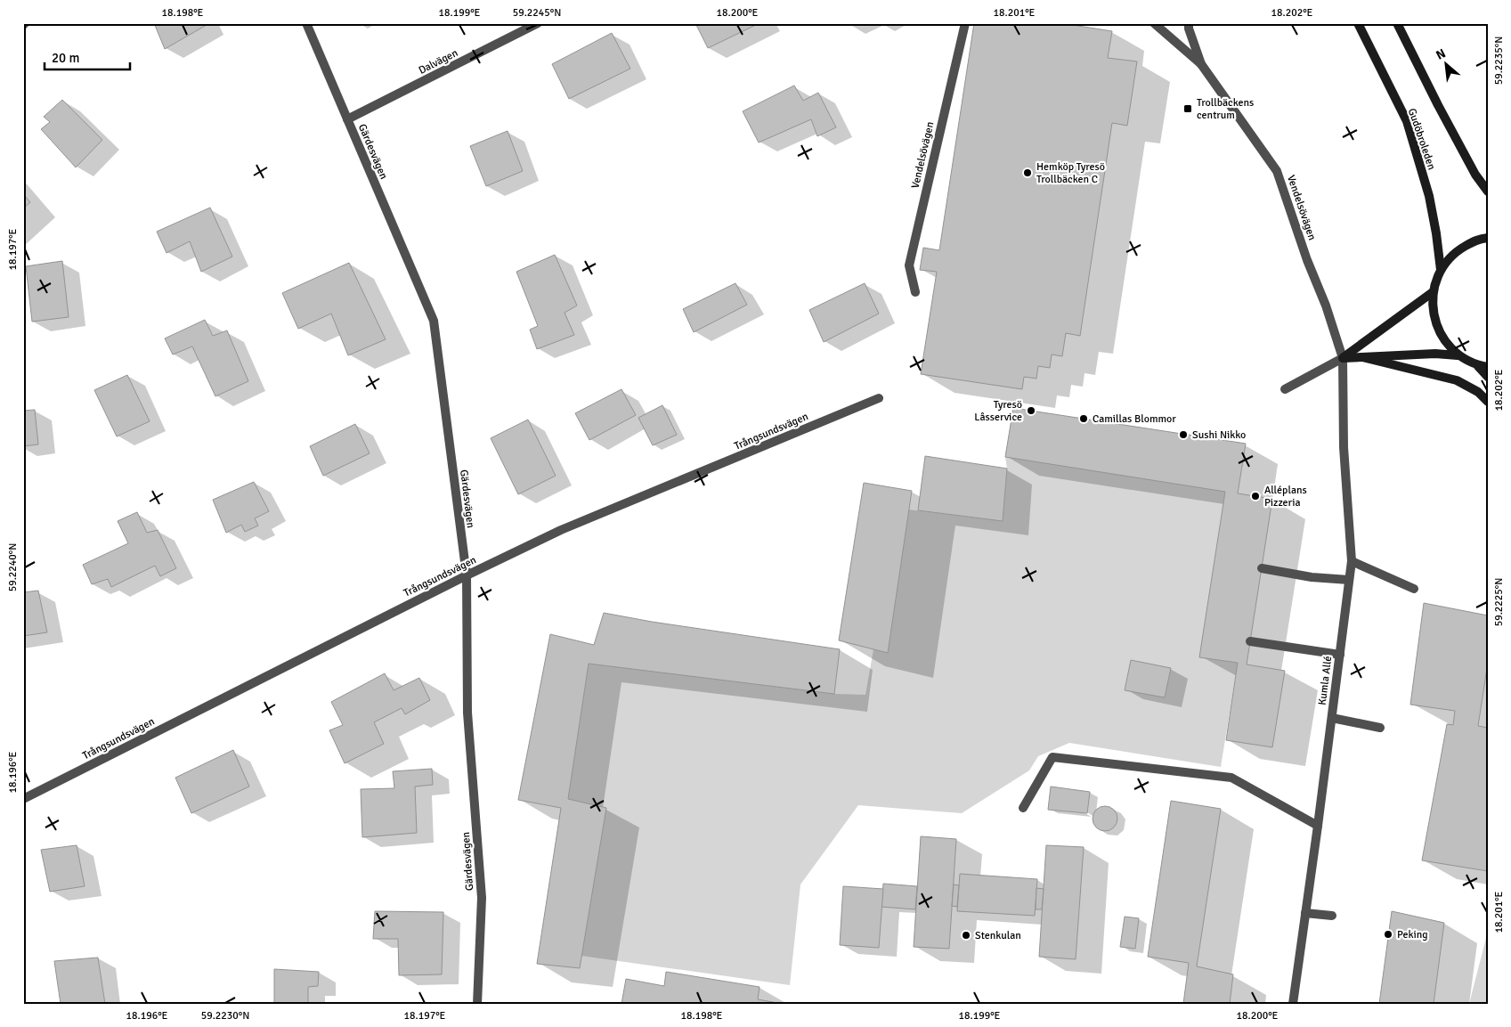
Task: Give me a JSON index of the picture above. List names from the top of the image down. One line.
{"streets":{"main road":["Gudöbroleden"],"street":["Dalvägen","Gärdesvägen","Vendelsövägen","Trångsundsvägen","Kumla Allé"]},"crossings":[["Dalvägen","Gärdesvägen"],["Gärdesvägen","Trångsundsvägen"],["Vendelsövägen","Kumla Allé"]],"places":{"transit":["Trollbäckens centrum"],"other":["Hemköp Tyresö Trollbäcken C","Tyresö Låsservice","Camillas Blommor","Sushi Nikko","Alléplans Pizzeria","Peking","Stenkulan"]},"scale_bar":"20 m","north":"top left","coordinates":["18.198°E","18.199°E","59.2245°N","18.200°E","18.201°E","18.202°E","59.2235°N","18.197°E","59.2240°N","59.2225°N","18.196°E","59.2230°N"]}
